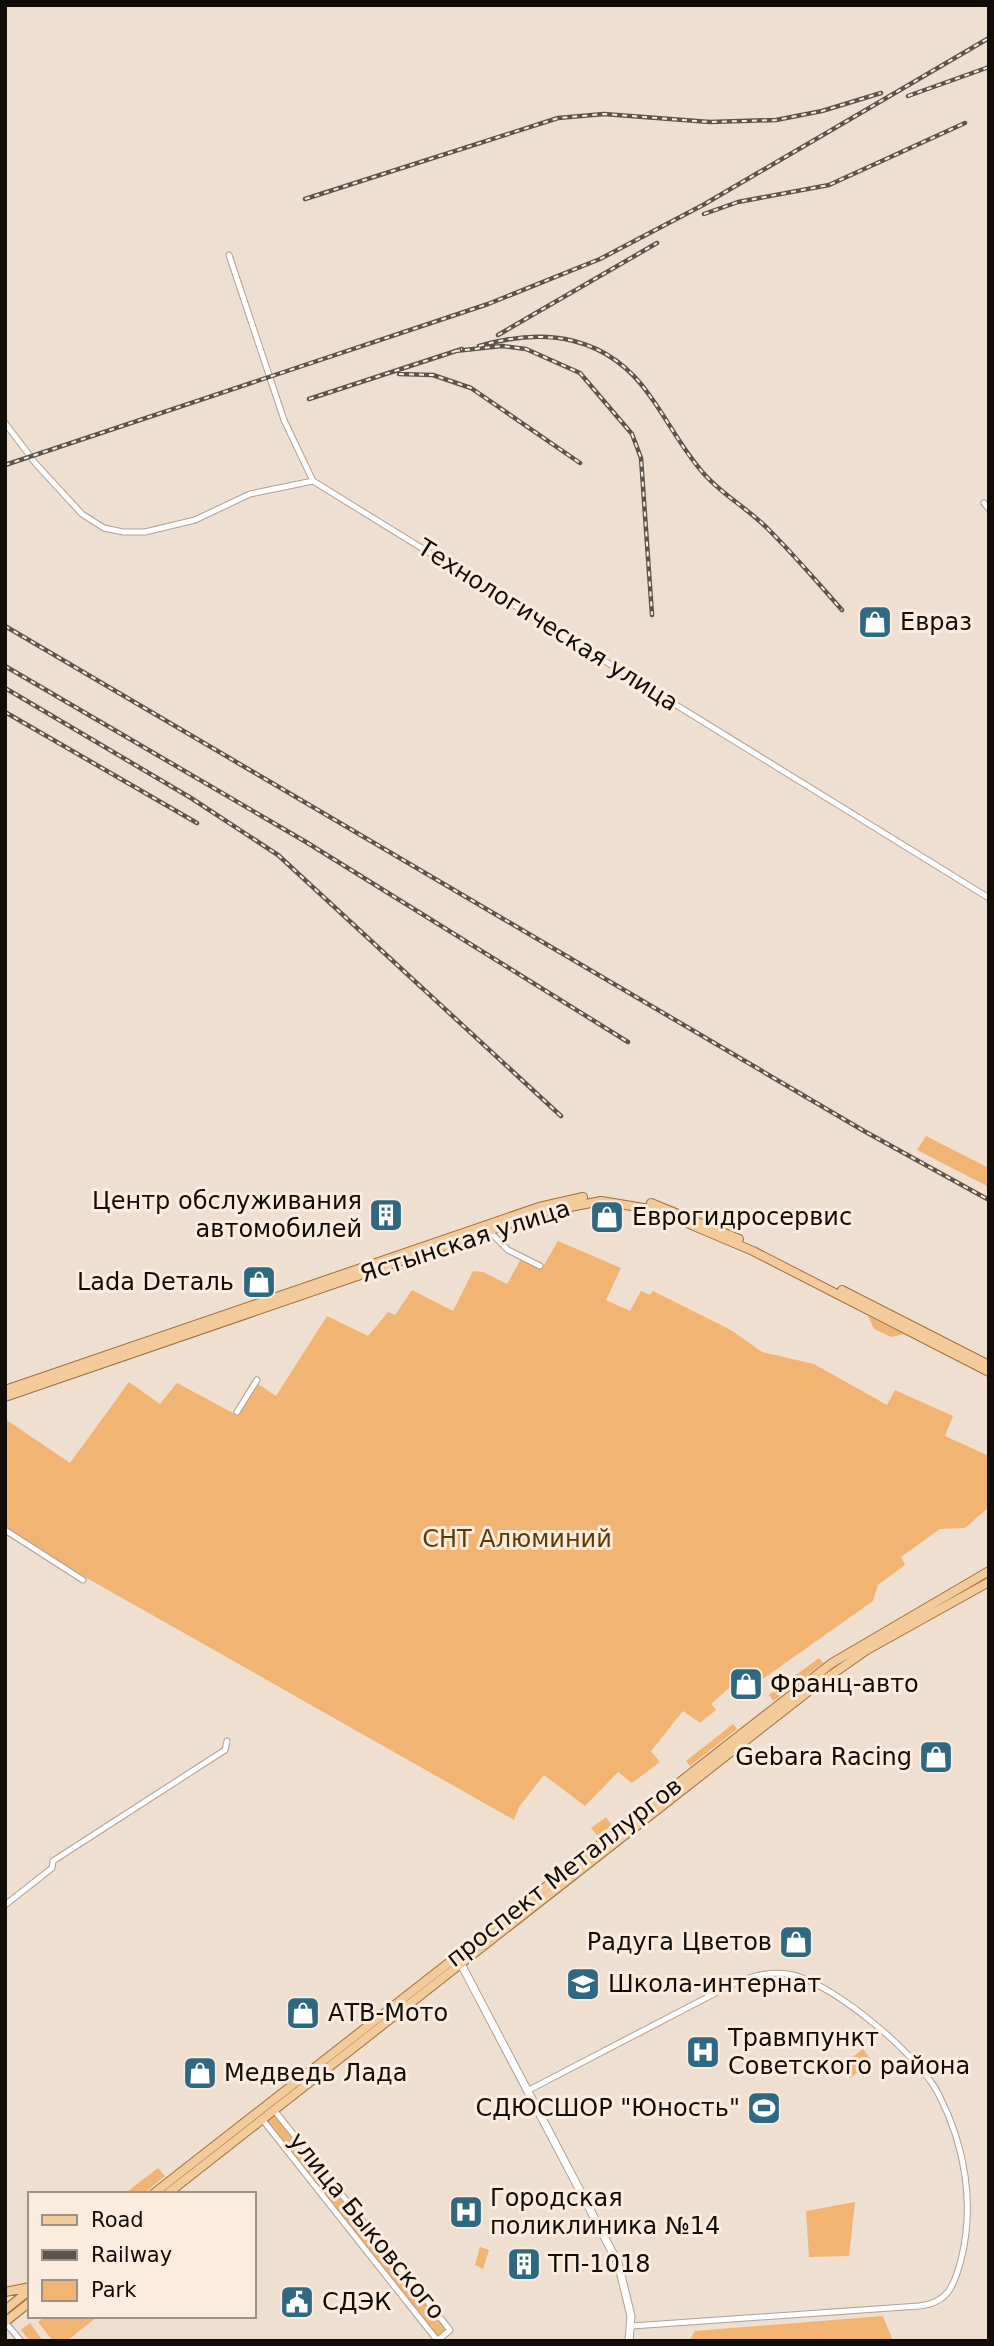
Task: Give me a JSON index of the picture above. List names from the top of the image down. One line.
{"streets":{"main road":["Ястынская улица","проспект Металлургов"],"street":["Технологическая улица","улица Быковского"]},"crossings":[["проспект Металлургов","улица Быковского"]],"parks":["СНТ Алюминий"],"places":{"shop":["Евраз","Еврогидросервис","Lada Dеталь","Франц-авто","Gebara Racing","Радуга Цветов","АТВ-Мото","Медведь Лада"],"building":["Центр обслуживания автомобилей","ТП-1018"],"school or university":["Школа-интернат"],"hospital":["Травмпункт Советского района","Городская поликлиника №14"],"sports":["СДЮСШОР \"Юность\""],"public building":["СДЭК"]},"legend":["Road","Railway","Park"]}
